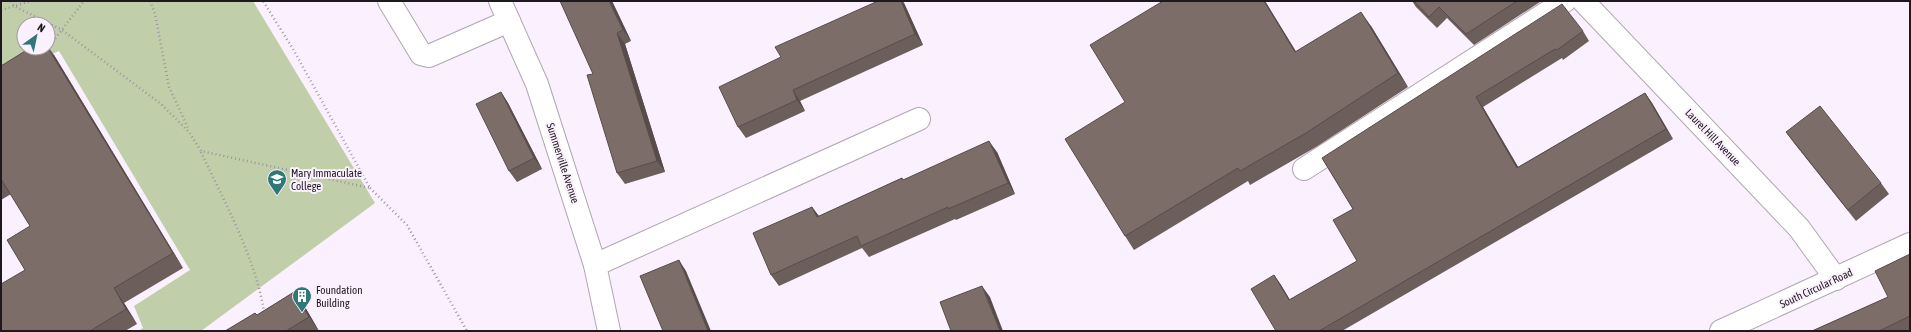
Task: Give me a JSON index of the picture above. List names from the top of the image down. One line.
{"streets":{"street":["Laurel Hill Avenue","Summerville Avenue","South Circular Road"]},"crossings":[["Laurel Hill Avenue","South Circular Road"]],"places":{"school or university":["Mary Immaculate College"],"building":["Foundation Building"]},"north":"top right"}
